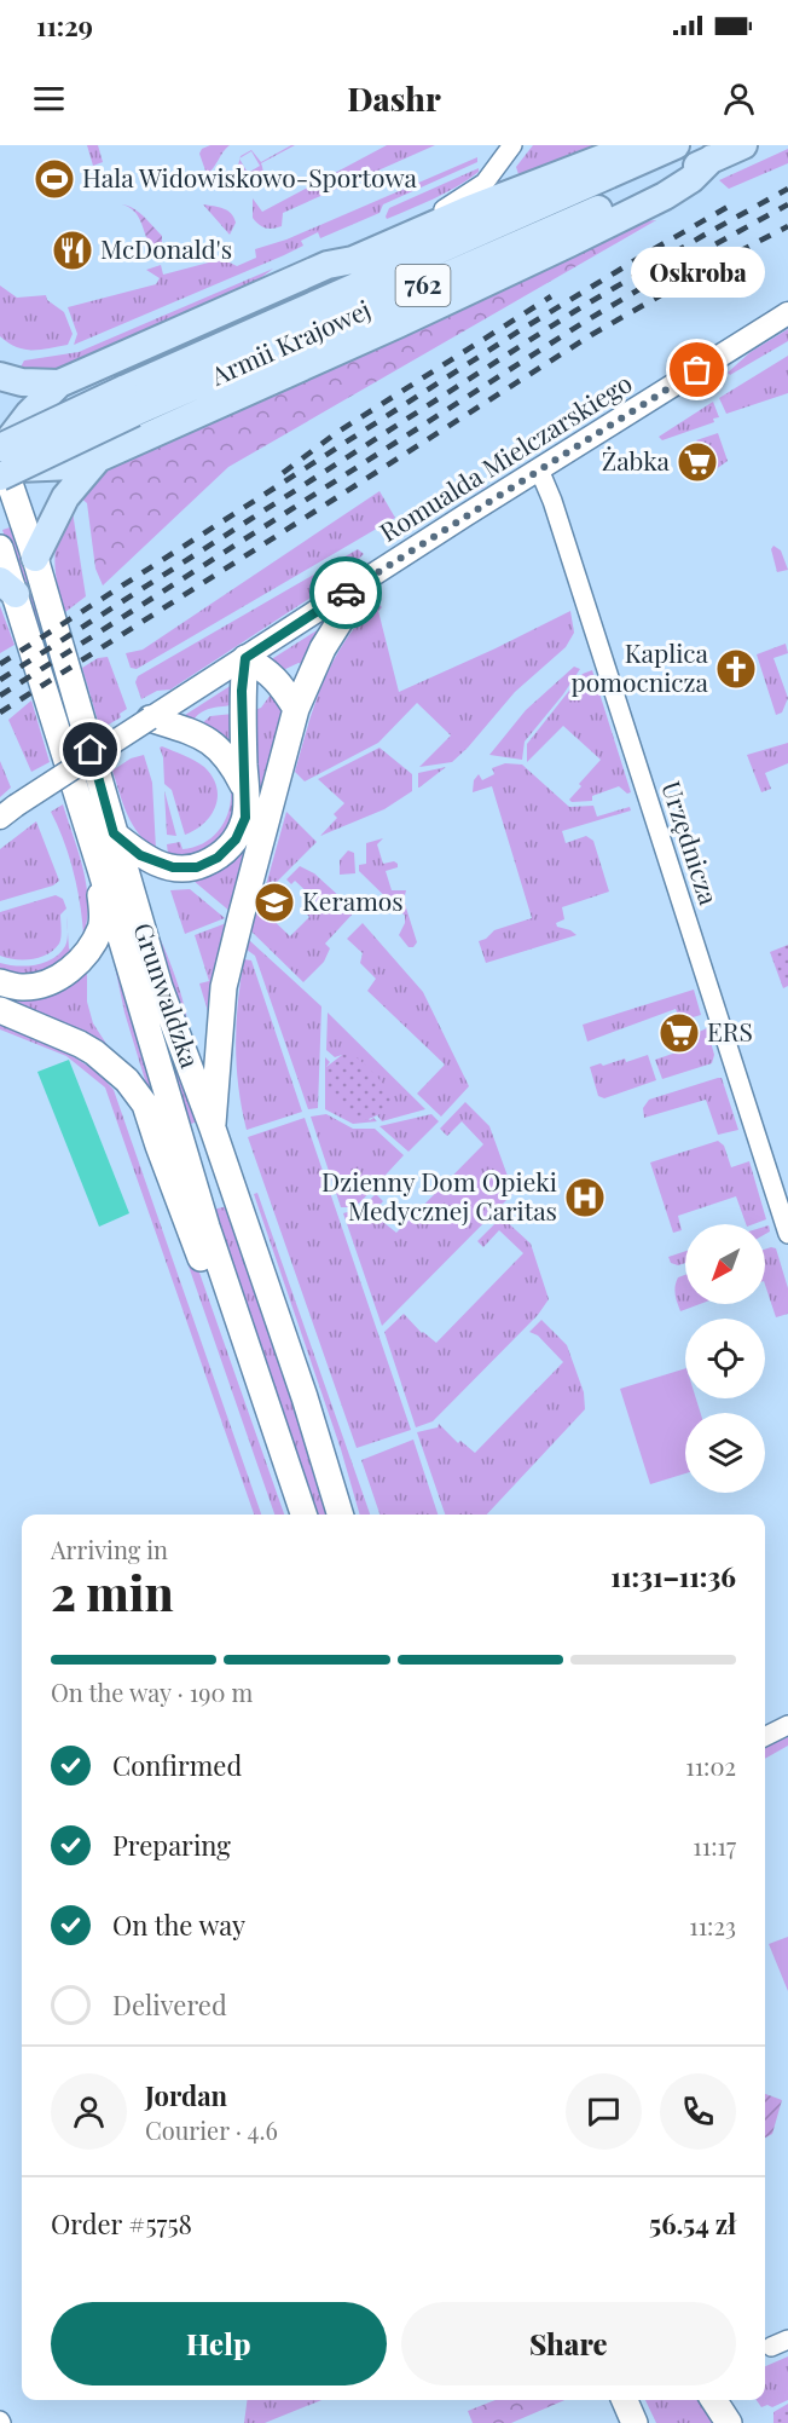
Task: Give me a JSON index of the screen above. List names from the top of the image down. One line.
{"streets":{"main road":["762","Armii Krajowej","Grunwaldzka"],"street":["Romualda Mielczarskiego","Urzędnicza"]},"crossings":[["Armii Krajowej","Grunwaldzka"],["Romualda Mielczarskiego","Urzędnicza"]],"places":{"sports":["Hala Widowiskowo-Sportowa"],"restaurant":["McDonald's"],"other":["Oskroba"],"supermarket":["Żabka","ERS"],"church":["Kaplica pomocnicza"],"school or university":["Keramos"],"hospital":["Dzienny Dom Opieki Medycznej Caritas"]},"north":"bottom left","page":{"status":"11:29","header":"Dashr","bubble":"Oskroba","heading":["2 min","Arriving in","11:31–11:36"],"panel":["Jordan","Courier · 4.6","Order #5758","56.54 zł"],"bar":"On the way · 190 m","list":[["Confirmed","11:02"],["Preparing","11:17"],["On the way","11:23"],"Delivered"],"buttons":["Help","Share"]}}
